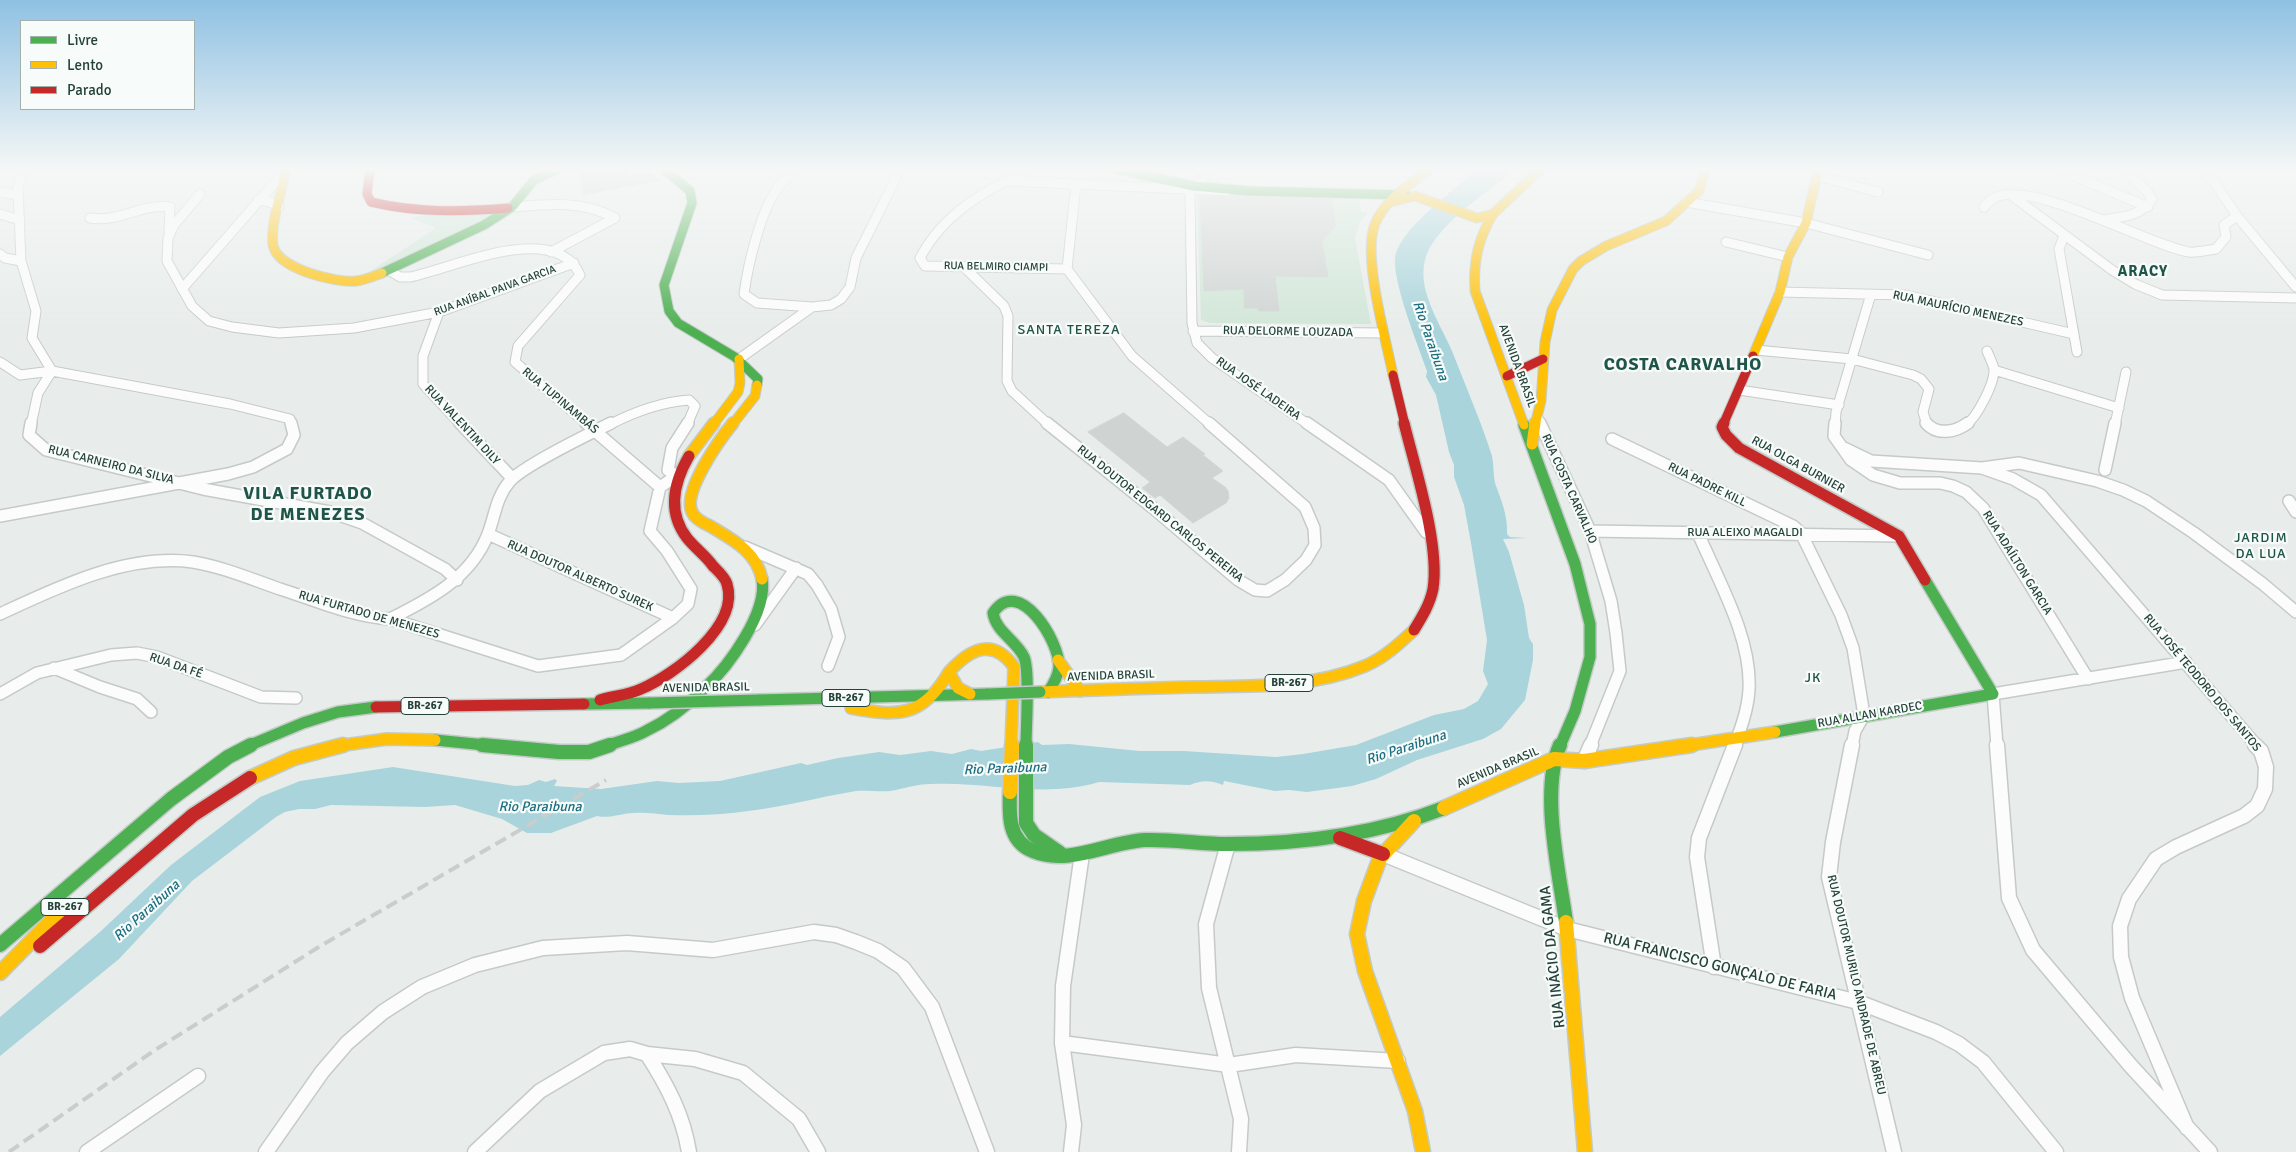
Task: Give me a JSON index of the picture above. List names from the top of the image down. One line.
{"streets":{"main road":["AVENIDA BRASIL","RUA OLGA BURNIER","RUA COSTA CARVALHO","BR-267","RUA ALLAN KARDEC","RUA INÁCIO DA GAMA"],"street":["RUA BELMIRO CIAMPI","RUA ANÍBAL PAIVA GARCIA","RUA MAURÍCIO MENEZES","RUA DELORME LOUZADA","RUA JOSÉ LADEIRA","RUA TUPINAMBÁS","RUA VALENTIM DILY","RUA CARNEIRO DA SILVA","RUA PADRE KILL","RUA DOUTOR EDGARD CARLOS PEREIRA","RUA ALEIXO MAGALDI","RUA ADAÍLTON GARCIA","RUA DOUTOR ALBERTO SUREK","RUA FURTADO DE MENEZES","RUA DA FÉ","RUA JOSÉ TEODORO DOS SANTOS","RUA FRANCISCO GONÇALO DE FARIA","RUA DOUTOR MURILO ANDRADE DE ABREU"]},"crossings":[["RUA BELMIRO CIAMPI","RUA DOUTOR EDGARD CARLOS PEREIRA"],["RUA ANÍBAL PAIVA GARCIA","RUA TUPINAMBÁS"],["RUA ANÍBAL PAIVA GARCIA","RUA VALENTIM DILY"],["RUA MAURÍCIO MENEZES","RUA OLGA BURNIER"],["RUA DELORME LOUZADA","AVENIDA BRASIL"],["RUA DELORME LOUZADA","RUA JOSÉ LADEIRA"],["AVENIDA BRASIL","RUA JOSÉ LADEIRA"],["AVENIDA BRASIL","RUA COSTA CARVALHO"],["AVENIDA BRASIL","BR-267"],["AVENIDA BRASIL","RUA ALLAN KARDEC"],["AVENIDA BRASIL","RUA INÁCIO DA GAMA"],["RUA TUPINAMBÁS","RUA FURTADO DE MENEZES"],["RUA OLGA BURNIER","RUA ALEIXO MAGALDI"],["RUA PADRE KILL","RUA ALEIXO MAGALDI"],["RUA COSTA CARVALHO","RUA ALEIXO MAGALDI"],["RUA COSTA CARVALHO","RUA ALLAN KARDEC"],["RUA ADAÍLTON GARCIA","RUA ALLAN KARDEC"],["RUA DOUTOR ALBERTO SUREK","RUA FURTADO DE MENEZES"],["RUA JOSÉ TEODORO DOS SANTOS","RUA ALLAN KARDEC"],["RUA ALLAN KARDEC","RUA INÁCIO DA GAMA"],["RUA ALLAN KARDEC","RUA DOUTOR MURILO ANDRADE DE ABREU"],["RUA INÁCIO DA GAMA","RUA FRANCISCO GONÇALO DE FARIA"],["RUA FRANCISCO GONÇALO DE FARIA","RUA DOUTOR MURILO ANDRADE DE ABREU"]],"districts":["ARACY","SANTA TEREZA","COSTA CARVALHO","VILA FURTADO DE MENEZES","JARDIM DA LUA","JK"],"water":["Rio Paraibuna"],"legend":["Livre","Lento","Parado"]}
